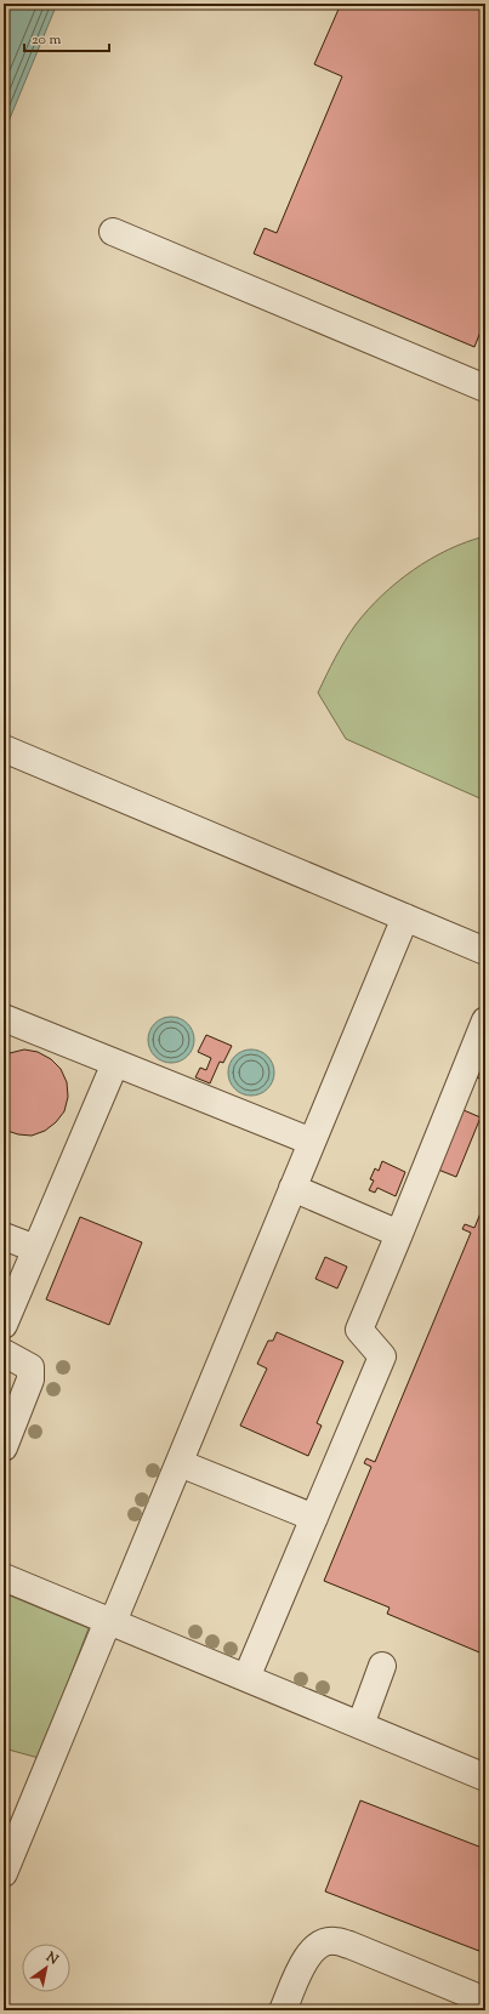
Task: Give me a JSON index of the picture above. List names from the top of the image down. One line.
{"scale_bar":"20 m","north":"top right"}
